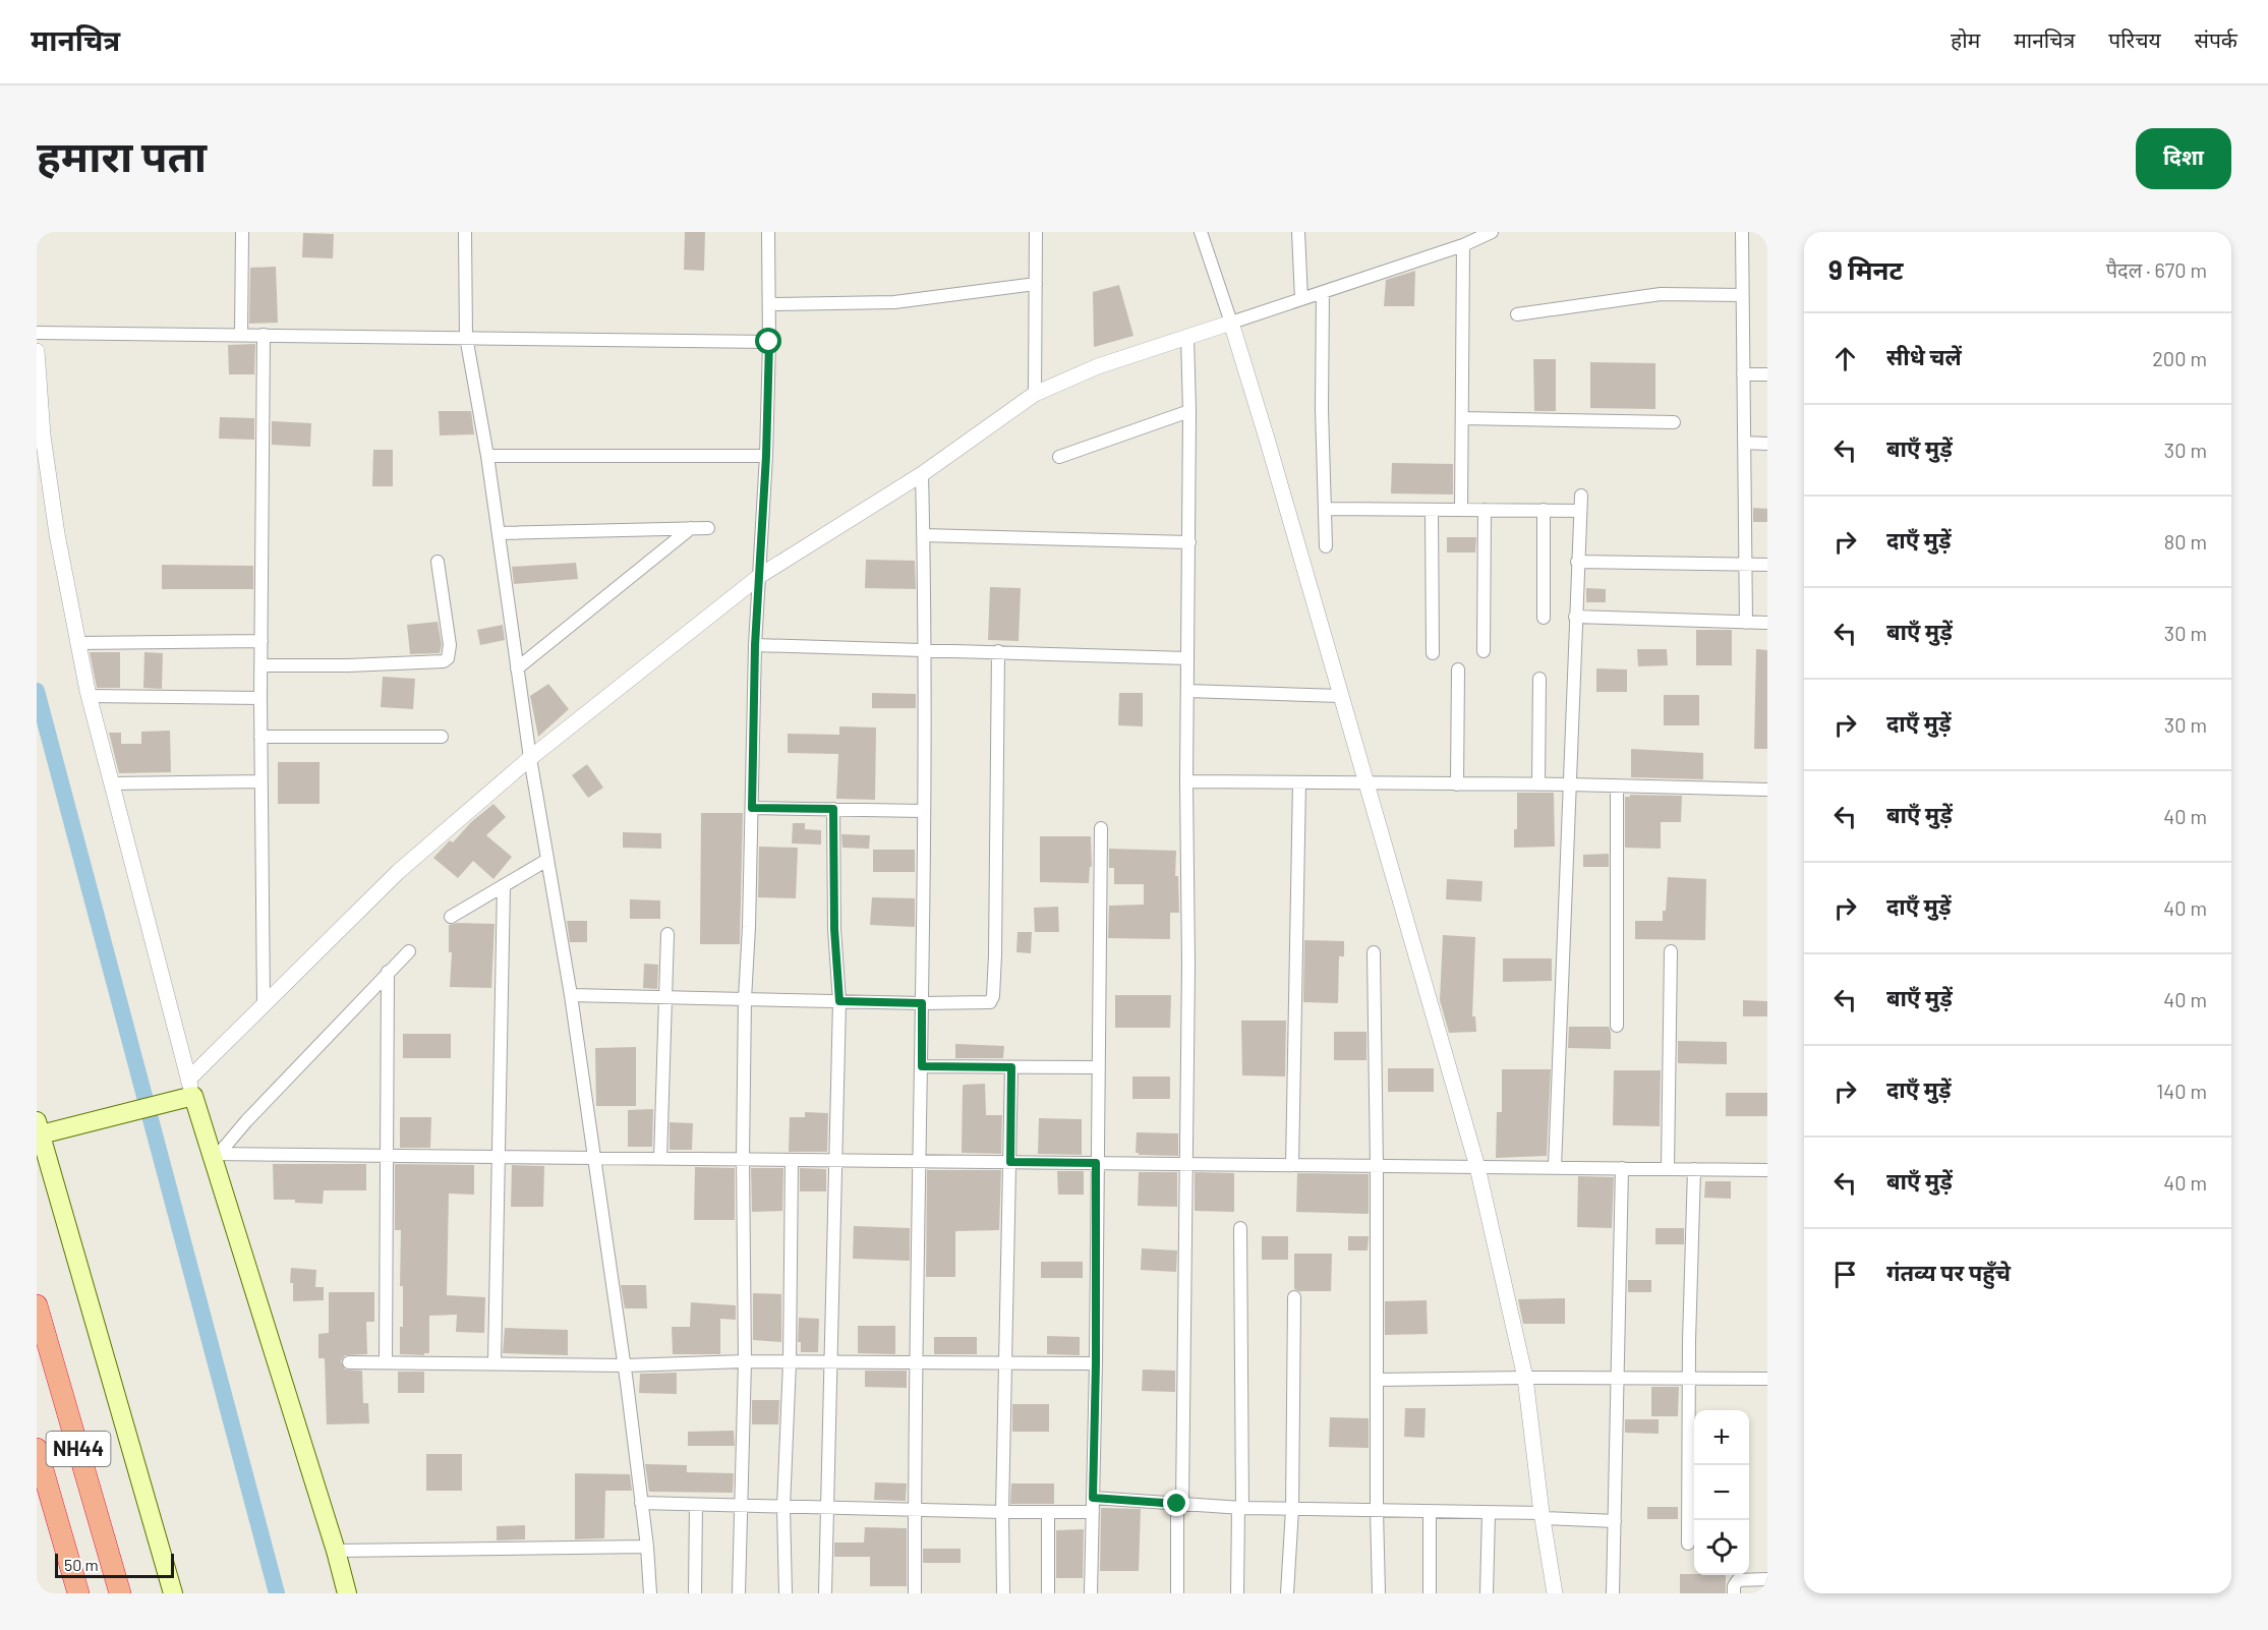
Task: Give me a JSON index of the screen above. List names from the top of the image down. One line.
{"streets":{"highway":["NH44"]},"scale_bar":"50 m","page":{"header":"मानचित्र","nav":["होम","मानचित्र","परिचय","संपर्क"],"buttons":"दिशा","title":"हमारा पता","heading":["9 मिनट","पैदल · 670 m"],"list":[["सीधे चलें","200 m"],["बाएँ मुड़ें","30 m"],["दाएँ मुड़ें","80 m"],["बाएँ मुड़ें","30 m"],["दाएँ मुड़ें","30 m"],["बाएँ मुड़ें","40 m"],["दाएँ मुड़ें","40 m"],["बाएँ मुड़ें","40 m"],["दाएँ मुड़ें","140 m"],["बाएँ मुड़ें","40 m"],"गंतव्य पर पहुँचे"],"map_buttons":["+","−"],"scale":"50 m"}}
